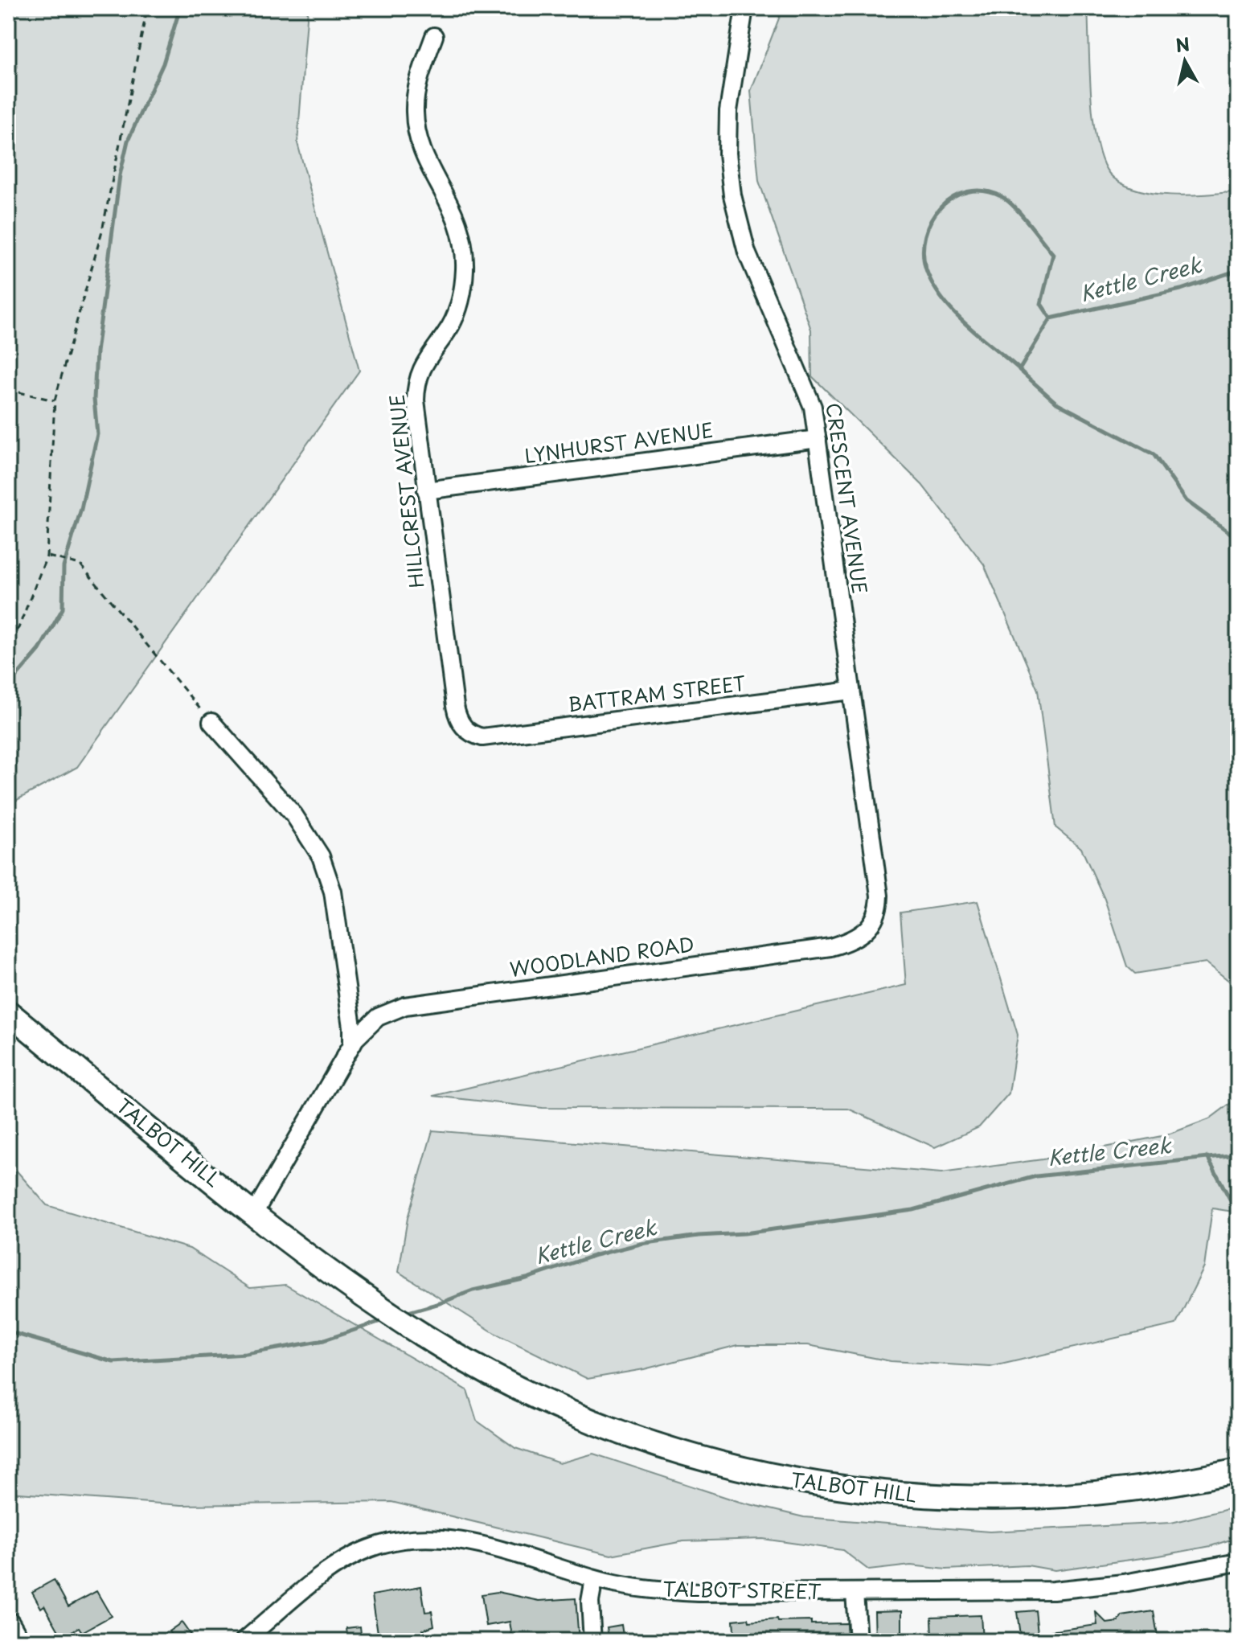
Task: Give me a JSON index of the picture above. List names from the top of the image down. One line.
{"streets":{"main road":["TALBOT HILL"],"street":["LYNHURST AVENUE","HILLCREST AVENUE","CRESCENT AVENUE","BATTRAM STREET","WOODLAND ROAD","TALBOT STREET"]},"crossings":[["LYNHURST AVENUE","HILLCREST AVENUE"],["LYNHURST AVENUE","CRESCENT AVENUE"],["HILLCREST AVENUE","BATTRAM STREET"],["CRESCENT AVENUE","BATTRAM STREET"],["CRESCENT AVENUE","WOODLAND ROAD"],["WOODLAND ROAD","TALBOT HILL"]],"water":["Kettle Creek"],"north":"top"}
